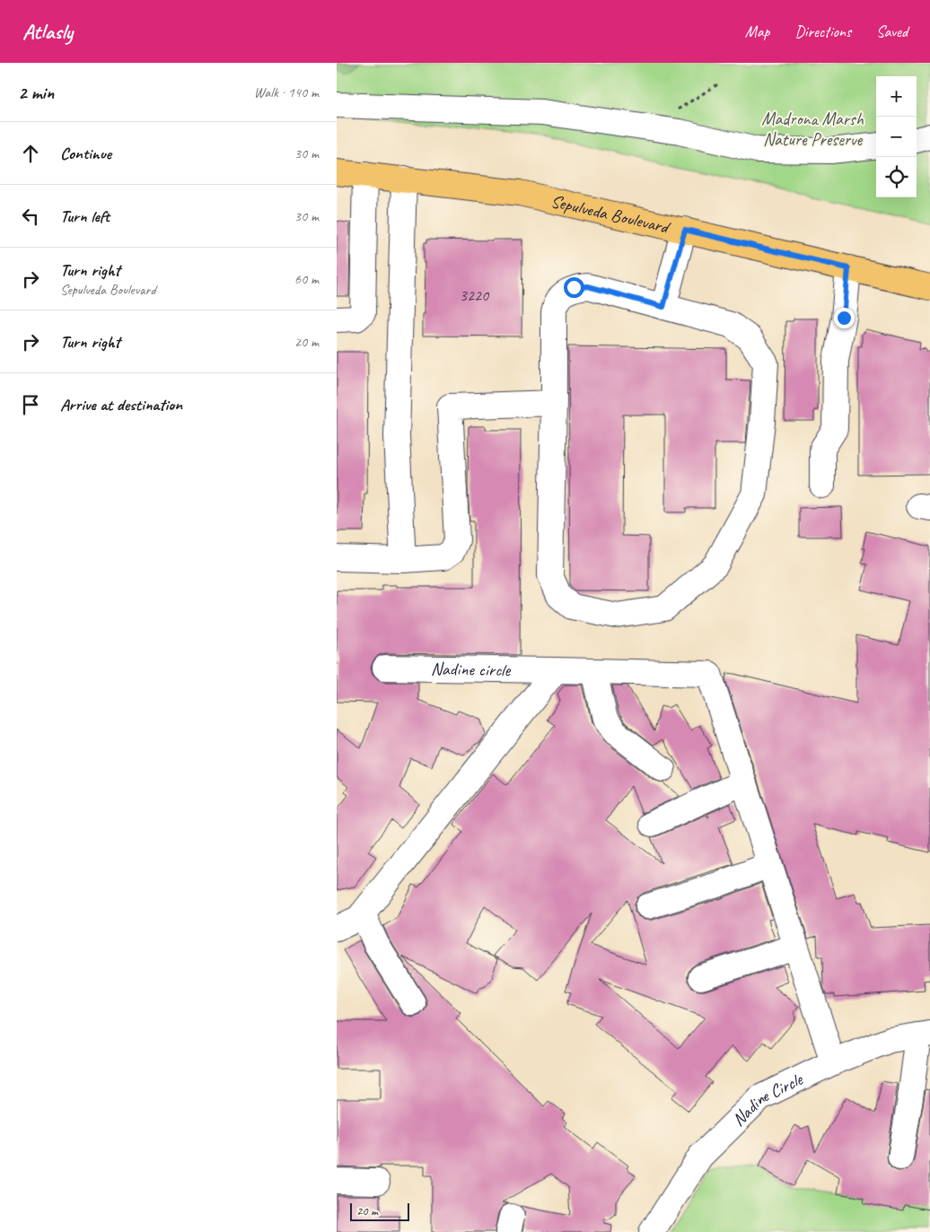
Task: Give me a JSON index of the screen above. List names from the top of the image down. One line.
{"streets":{"main road":["Sepulveda Boulevard"],"street":["Nadine circle","Nadine Circle"]},"parks":["Madrona Marsh Nature Preserve"],"house_numbers":["3220"],"scale_bar":"20 m","page":{"header":"Atlasly","nav":["Map","Directions","Saved"],"heading":["2 min","Walk · 140 m"],"map_buttons":["+","−"],"list":[["Continue","30 m"],["Turn left","30 m"],["Turn right","Sepulveda Boulevard","60 m"],["Turn right","20 m"],"Arrive at destination"],"scale":"20 m"}}
